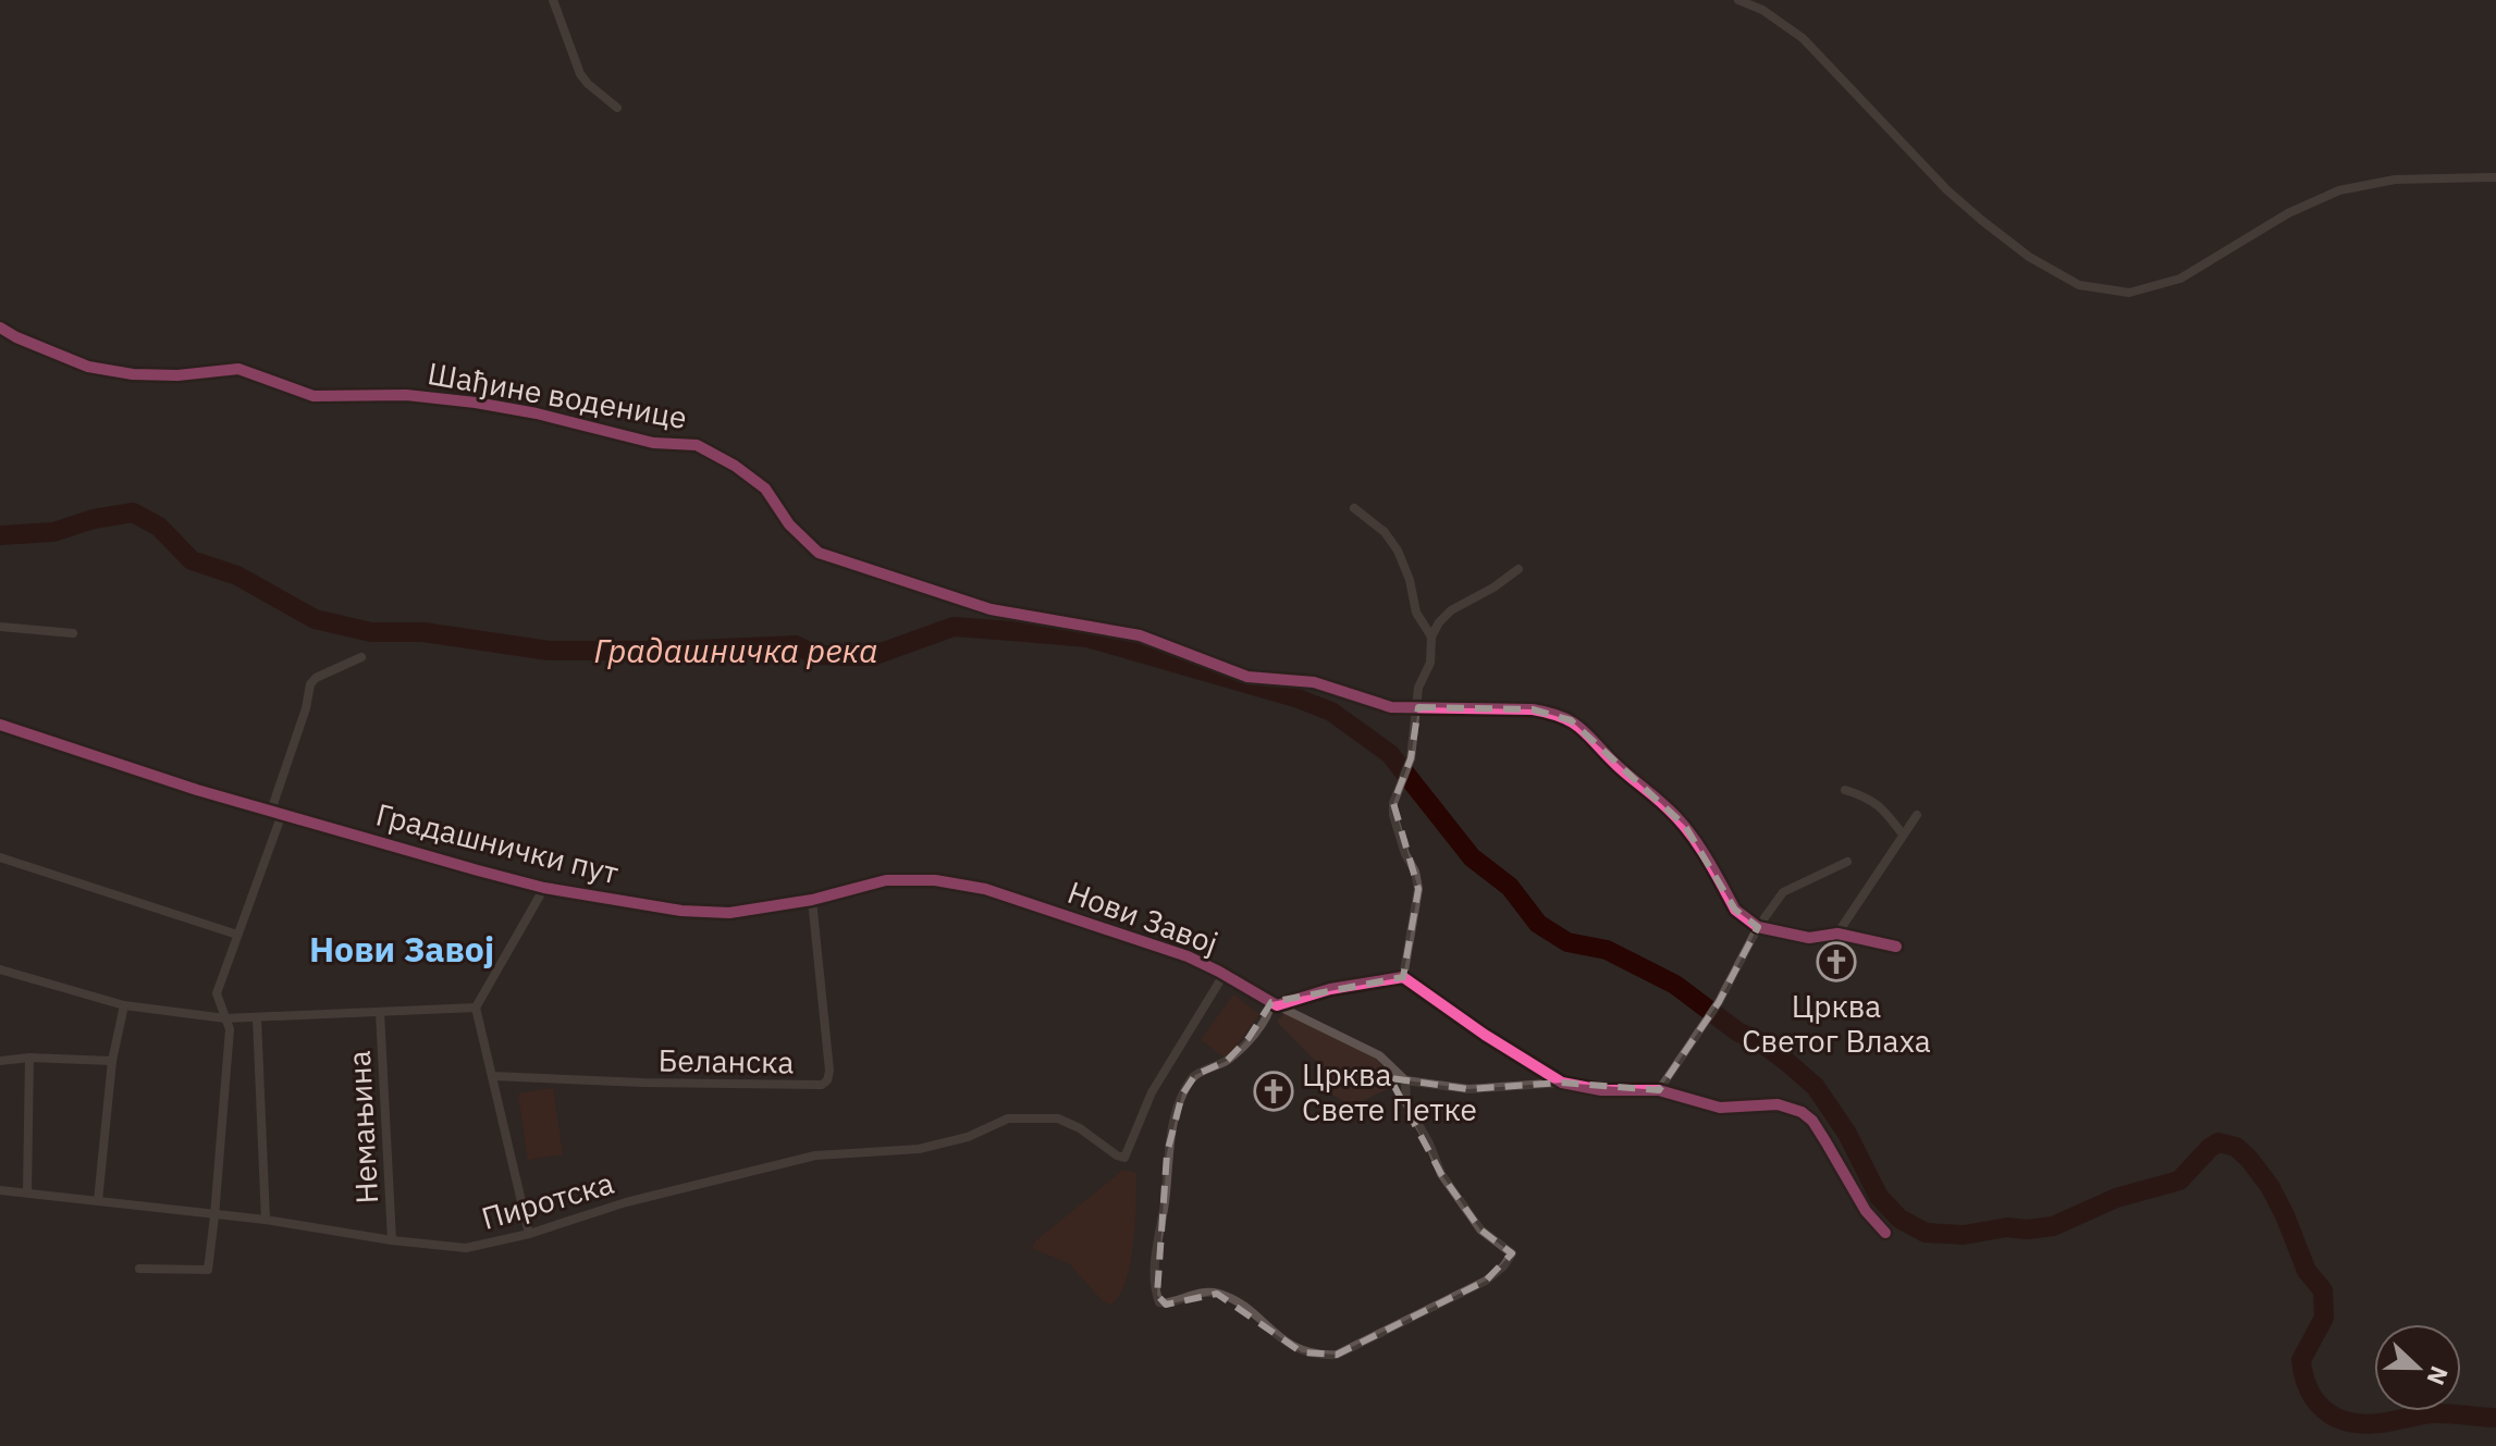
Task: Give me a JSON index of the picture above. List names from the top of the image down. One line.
{"streets":{"street":["Шађине воденице","Градашнички пут","Нови Завој","Беланска","Немањина","Пиротска"]},"crossings":[["Градашнички пут","Нови Завој"],["Градашнички пут","Беланска"],["Нови Завој","Пиротска"],["Немањина","Пиротска"]],"districts":["Нови Завој"],"water":["Градашничка река"],"places":{"church":["Црква Светог Влаха","Црква Свете Петке"]},"north":"right"}
